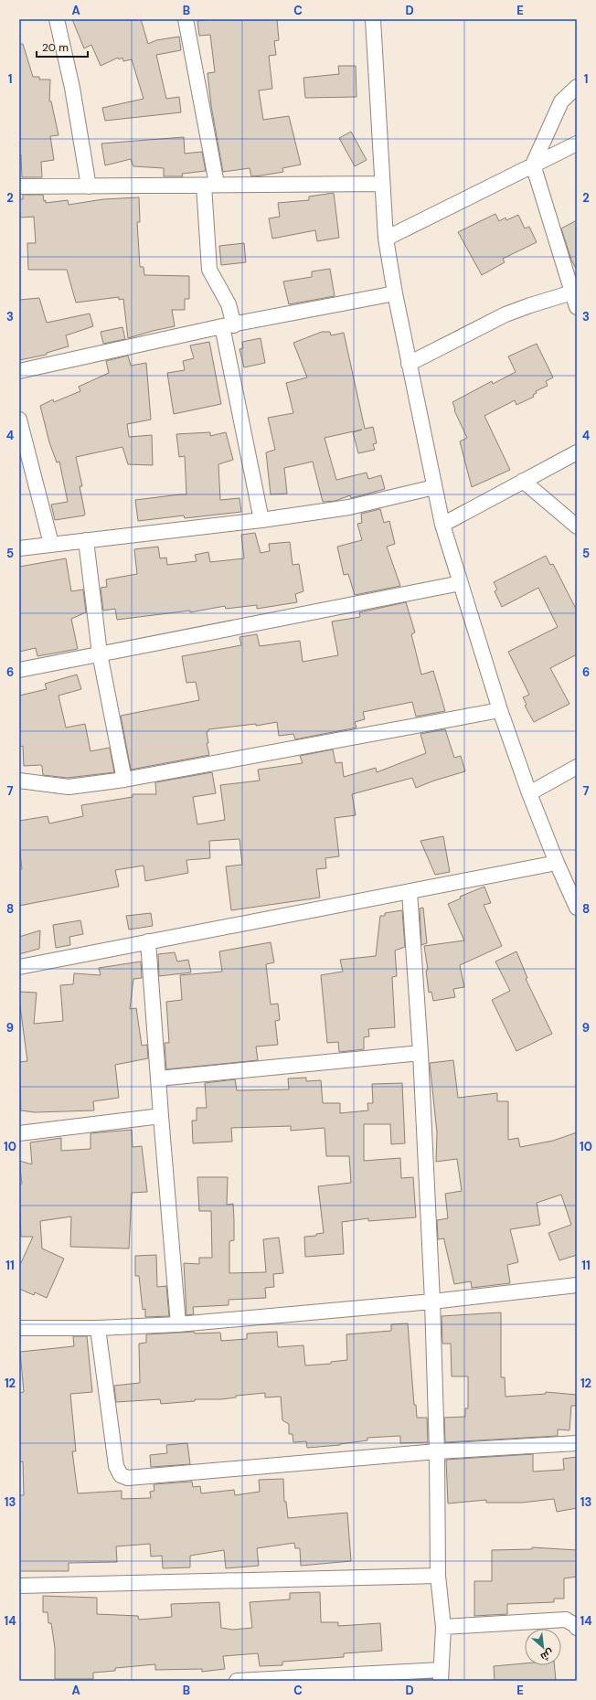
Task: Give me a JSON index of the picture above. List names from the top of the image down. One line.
{"scale_bar":"20 m","north":"bottom right","grid":{"columns":["A","B","C","D","E"],"rows":["1","2","3","4","5","6","7","8","9","10","11","12","13","14"]}}
